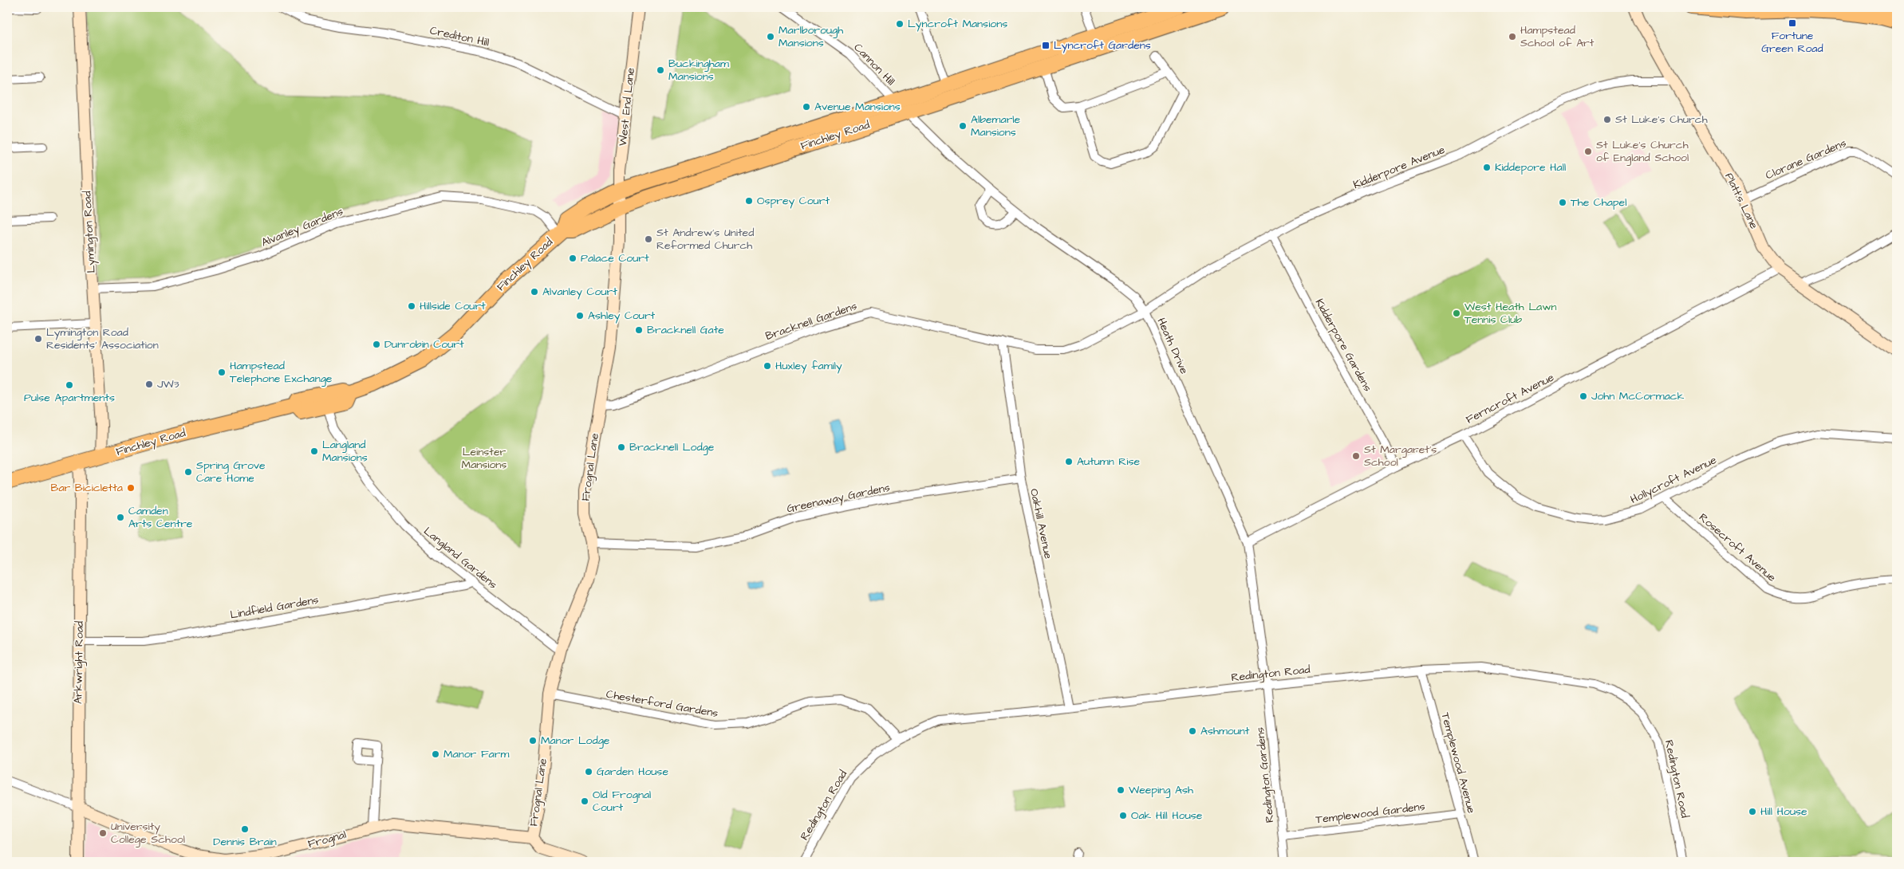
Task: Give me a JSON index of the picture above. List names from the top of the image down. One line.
{"streets":{"highway":["Finchley Road"],"street":["Crediton Hill","Cannon Hill","West End Lane","Clorane Gardens","Kidderpore Avenue","Platt's Lane","Alvanley Gardens","Lymington Road","Bracknell Gardens","Kidderpore Gardens","Heath Drive","Ferncroft Avenue","Frognal Lane","Hollycroft Avenue","Greenaway Gardens","Oakhill Avenue","Rosecroft Avenue","Langland Gardens","Lindfield Gardens","Arkwright Road","Redington Road","Chesterford Gardens","Templewood Avenue","Redington Gardens","Templewood Gardens","Frognal"]},"crossings":[["Crediton Hill","West End Lane"],["Cannon Hill","Finchley Road"],["Cannon Hill","Heath Drive"],["West End Lane","Finchley Road"],["West End Lane","Frognal Lane"],["Finchley Road","Alvanley Gardens"],["Finchley Road","Lymington Road"],["Finchley Road","Heath Drive"],["Finchley Road","Frognal Lane"],["Finchley Road","Langland Gardens"],["Finchley Road","Arkwright Road"],["Clorane Gardens","Platt's Lane"],["Kidderpore Avenue","Platt's Lane"],["Kidderpore Avenue","Bracknell Gardens"],["Kidderpore Avenue","Kidderpore Gardens"],["Kidderpore Avenue","Heath Drive"],["Platt's Lane","Ferncroft Avenue"],["Alvanley Gardens","Lymington Road"],["Bracknell Gardens","Heath Drive"],["Bracknell Gardens","Frognal Lane"],["Bracknell Gardens","Oakhill Avenue"],["Kidderpore Gardens","Ferncroft Avenue"],["Heath Drive","Ferncroft Avenue"],["Heath Drive","Redington Road"],["Heath Drive","Redington Gardens"],["Ferncroft Avenue","Hollycroft Avenue"],["Frognal Lane","Greenaway Gardens"],["Frognal Lane","Langland Gardens"],["Frognal Lane","Chesterford Gardens"],["Frognal Lane","Frognal"],["Hollycroft Avenue","Rosecroft Avenue"],["Greenaway Gardens","Oakhill Avenue"],["Oakhill Avenue","Redington Road"],["Langland Gardens","Lindfield Gardens"],["Lindfield Gardens","Arkwright Road"],["Arkwright Road","Frognal"],["Redington Road","Chesterford Gardens"],["Redington Road","Templewood Avenue"],["Redington Road","Redington Gardens"],["Templewood Avenue","Templewood Gardens"],["Redington Gardens","Templewood Gardens"]],"parks":["Leinster Mansions"],"places":{"transit":["Fortune Green Road","Lyncroft Gardens"],"other":["Lyncroft Mansions","Marlborough Mansions","Hampstead School of Art","Buckingham Mansions","Avenue Mansions","St Luke's Church","Albemarle Mansions","St Luke's Church of England School","Kiddepore Hall","Osprey Court","The Chapel","St Andrew's United Reformed Church","Palace Court","Alvanley Court","Hillside Court","West Heath Lawn Tennis Club","Ashley Court","Bracknell Gate","Lymington Road Residents' Association","Dunrobin Court","Huxley family","Hampstead Telephone Exchange","JW3","Pulse Apartments","John McCormack","Bracknell Lodge","Langland Mansions","St Margaret's School","Autumn Rise","Spring Grove Care Home","Bar Bicicletta","Camden Arts Centre","Ashmount","Manor Lodge","Manor Farm","Garden House","Weeping Ash","Old Frognal Court","Hill House","Oak Hill House","Dennis Brain","University College School"]}}
